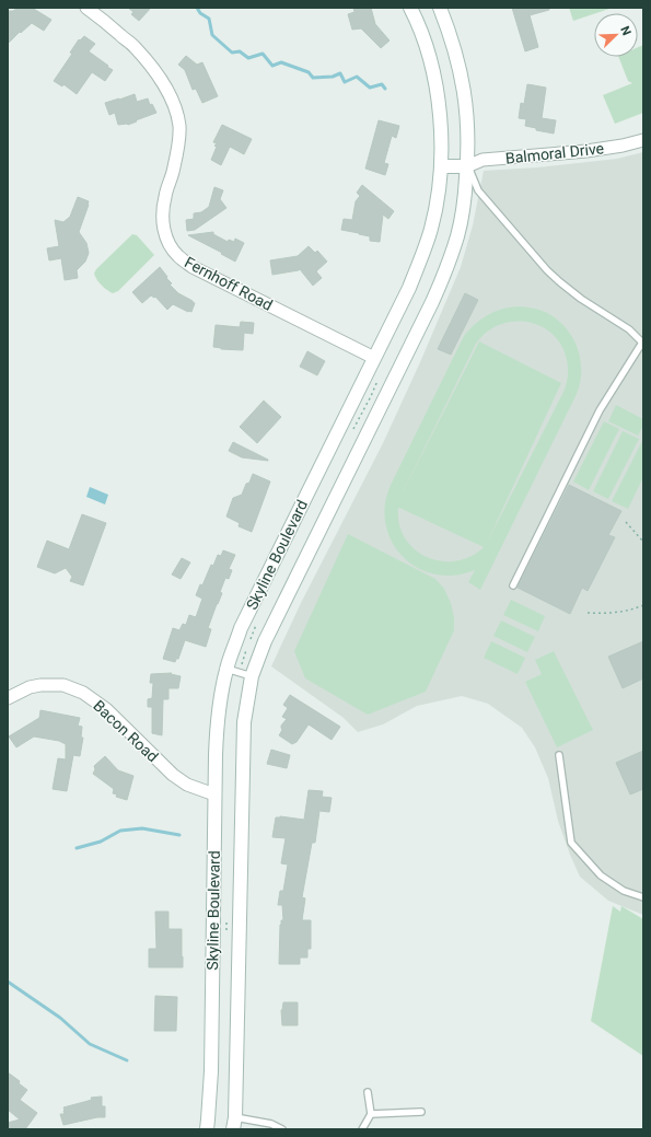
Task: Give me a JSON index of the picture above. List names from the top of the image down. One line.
{"streets":{"main road":["Skyline Boulevard"],"street":["Balmoral Drive","Fernhoff Road","Bacon Road"]},"crossings":[["Balmoral Drive","Skyline Boulevard"],["Fernhoff Road","Skyline Boulevard"],["Skyline Boulevard","Bacon Road"]],"north":"top right"}
